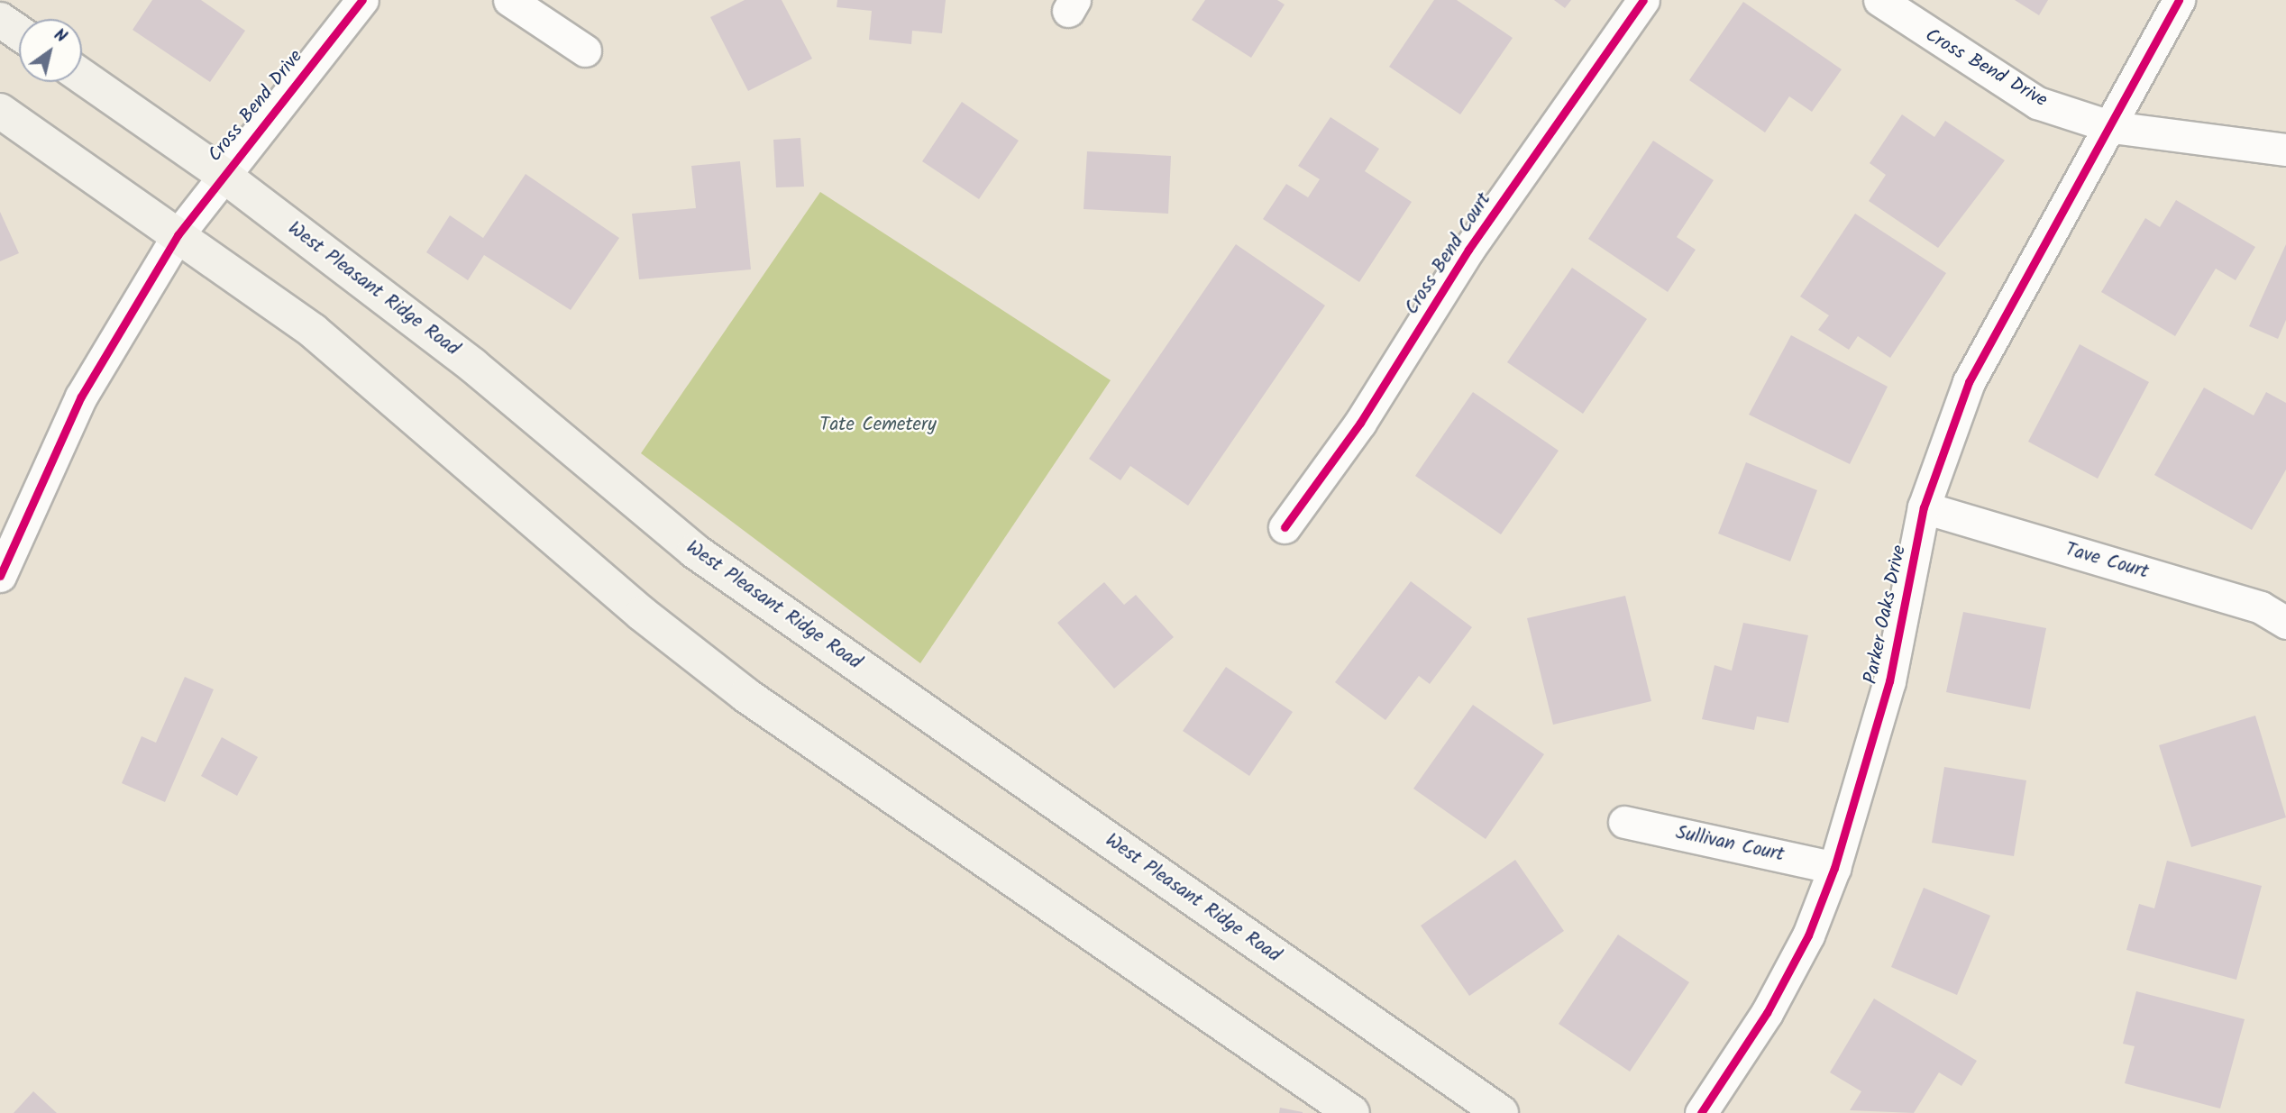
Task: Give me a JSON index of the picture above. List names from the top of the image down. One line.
{"streets":{"main road":["West Pleasant Ridge Road"],"street":["Cross Bend Drive","Cross Bend Court","Tave Court","Parker Oaks Drive","Sullivan Court"]},"crossings":[["Cross Bend Drive","West Pleasant Ridge Road"],["Cross Bend Drive","Parker Oaks Drive"],["Tave Court","Parker Oaks Drive"],["Parker Oaks Drive","Sullivan Court"]],"parks":["Tate Cemetery"],"north":"top right"}
